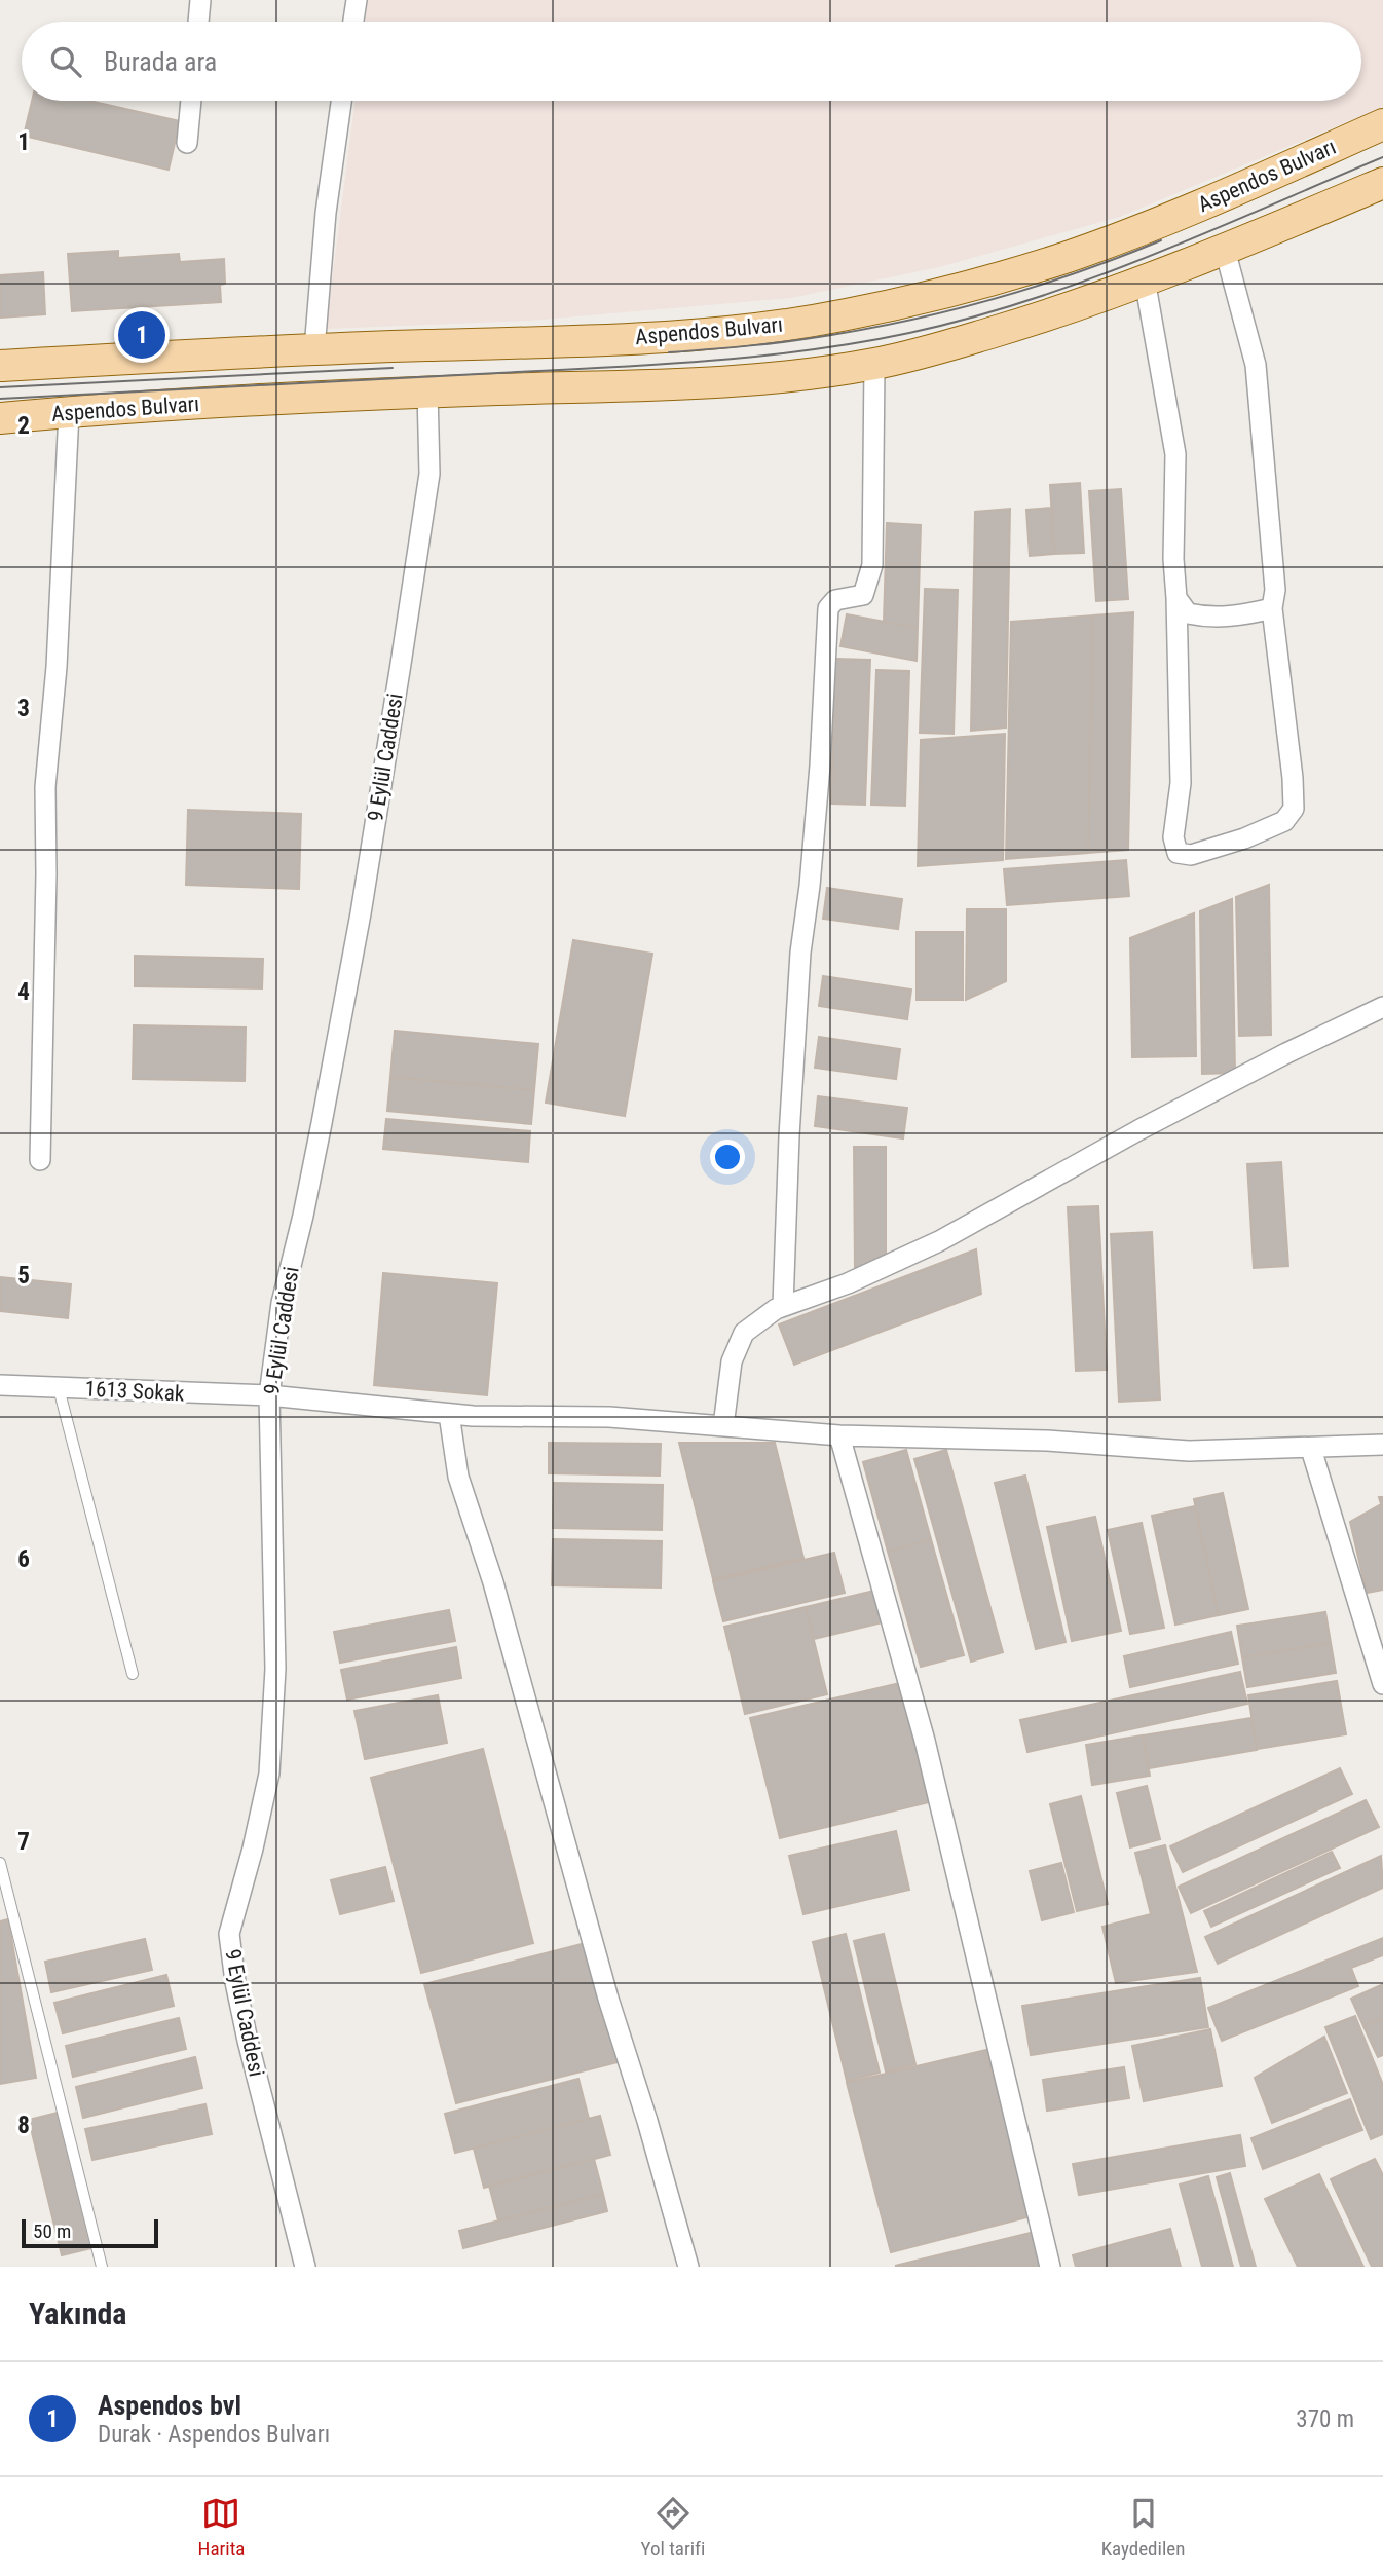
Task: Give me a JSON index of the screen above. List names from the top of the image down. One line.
{"streets":{"main road":["Aspendos Bulvarı"],"street":["9 Eylül Caddesi","1613 Sokak"]},"crossings":[["Aspendos Bulvarı","9 Eylül Caddesi"],["9 Eylül Caddesi","1613 Sokak"]],"scale_bar":"50 m","page":{"search":"Burada ara","pins":"1","scale":"50 m","heading":"Yakında","list":[{"mark":"1","name":"Aspendos bvl","note":"Durak · Aspendos Bulvarı","value":"370 m"}],"nav":["Harita","Yol tarifi","Kaydedilen"]},"grid":{"rows":["1","2","3","4","5","6","7","8"]}}
